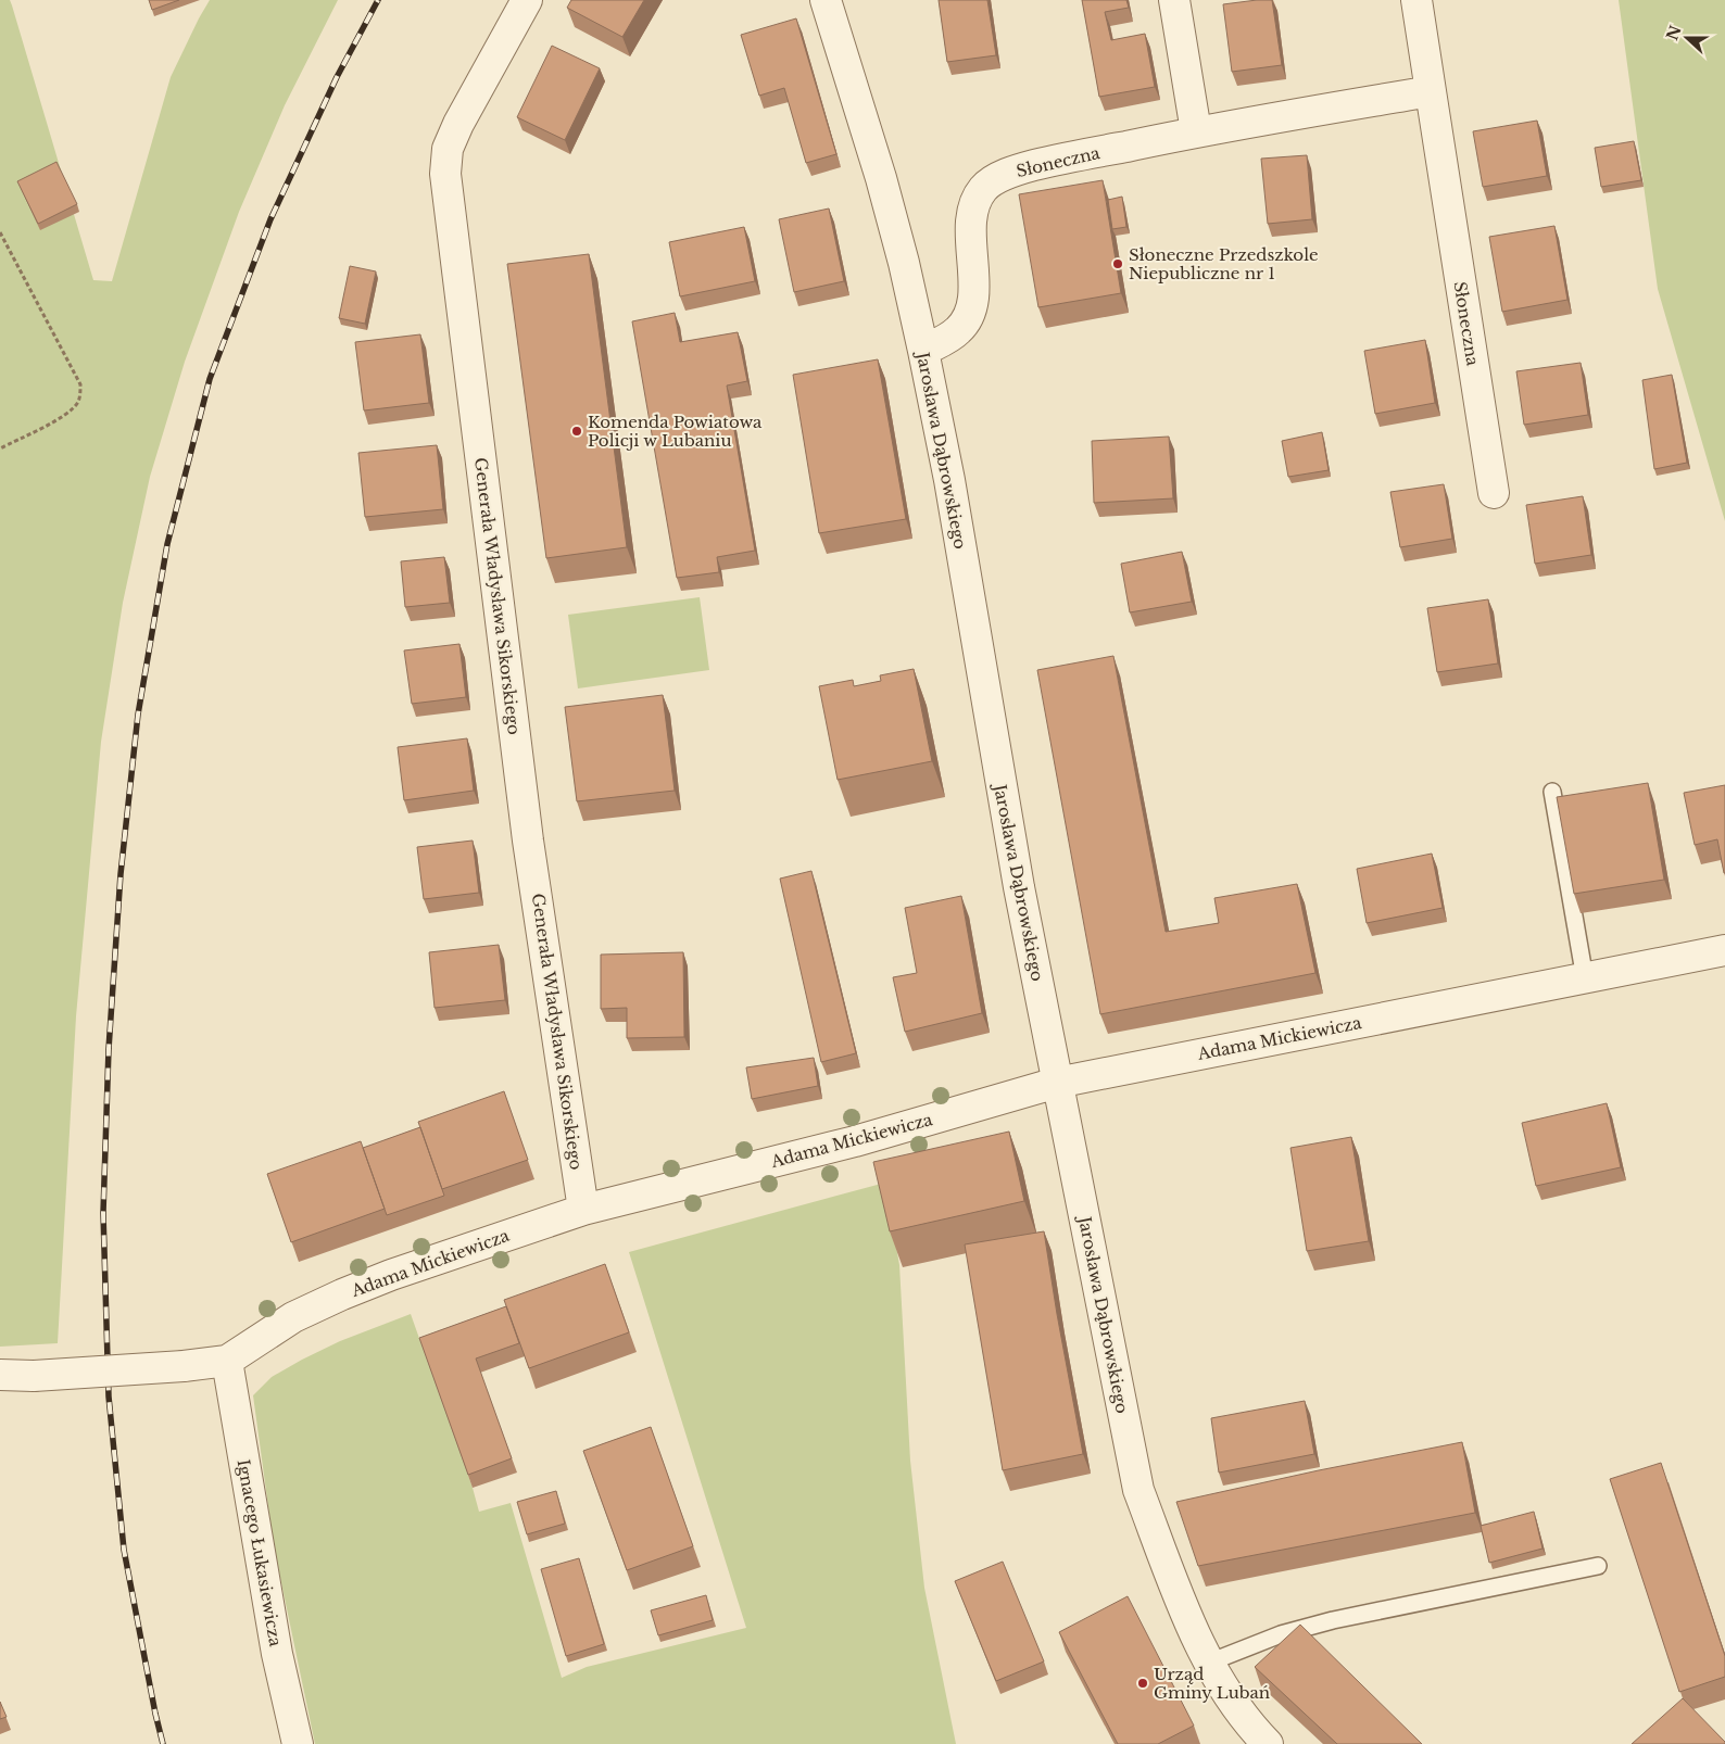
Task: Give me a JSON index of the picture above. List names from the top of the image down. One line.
{"streets":{"street":["Słoneczna","Jarosława Dąbrowskiego","Generała Władysława Sikorskiego","Adama Mickiewicza","Ignacego Łukasiewicza"]},"crossings":[["Słoneczna","Jarosława Dąbrowskiego"],["Jarosława Dąbrowskiego","Adama Mickiewicza"],["Generała Władysława Sikorskiego","Adama Mickiewicza"],["Adama Mickiewicza","Ignacego Łukasiewicza"]],"places":["Słoneczne Przedszkole Niepubliczne nr 1","Komenda Powiatowa Policji w Lubaniu","Urząd Gminy Lubań"],"north":"left"}
